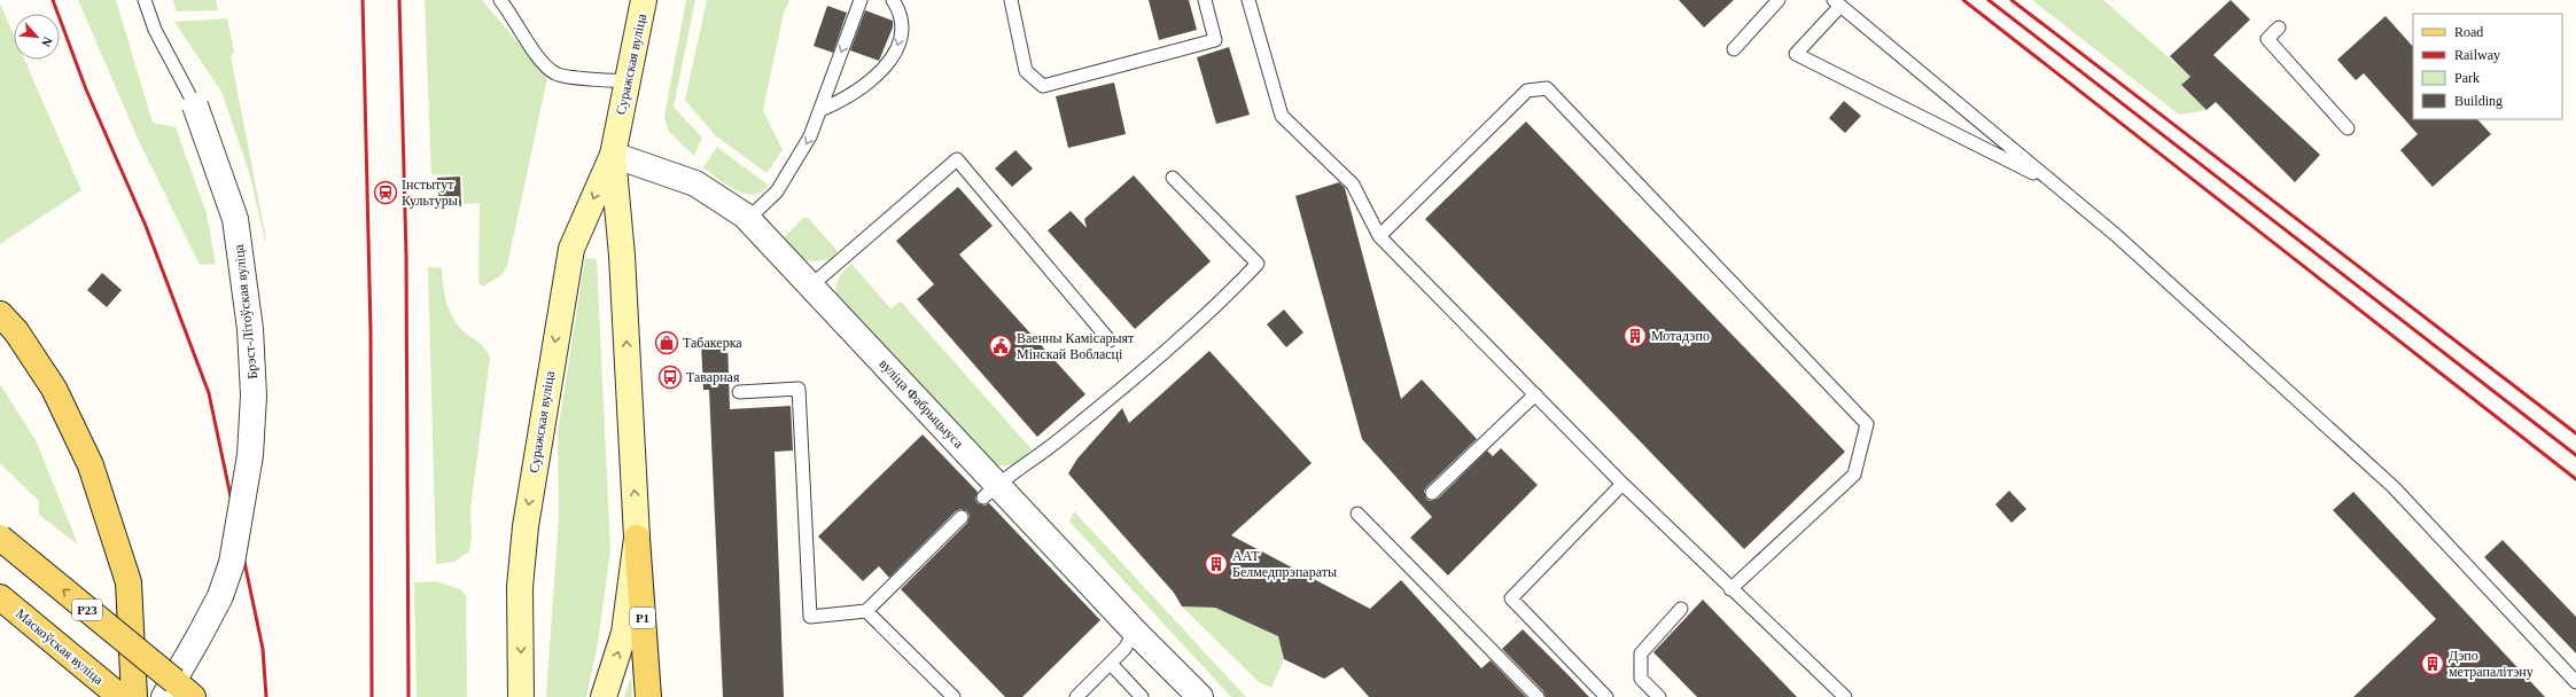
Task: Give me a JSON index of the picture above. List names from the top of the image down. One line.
{"streets":{"main road":["Суражская вуліца","Р23","Р1","Маскоўская вуліца"],"street":["Брэст-Літоўская вуліца","вуліца Фабрыцыуса"]},"crossings":[["Суражская вуліца","вуліца Фабрыцыуса"],["Суражская вуліца","Р1"],["Брэст-Літоўская вуліца","Р23"]],"places":{"station":["Інстытут Культуры"],"building":["Мотадэпо","ААТ Белмедпрэпараты","Дэпо метрапалітэну"],"shop":["Табакерка"],"public building":["Ваенны Камісарыят Мінскай Вобласці"],"bus stop":["Таварная"]},"legend":["Road","Railway","Park","Building"],"north":"bottom right"}
